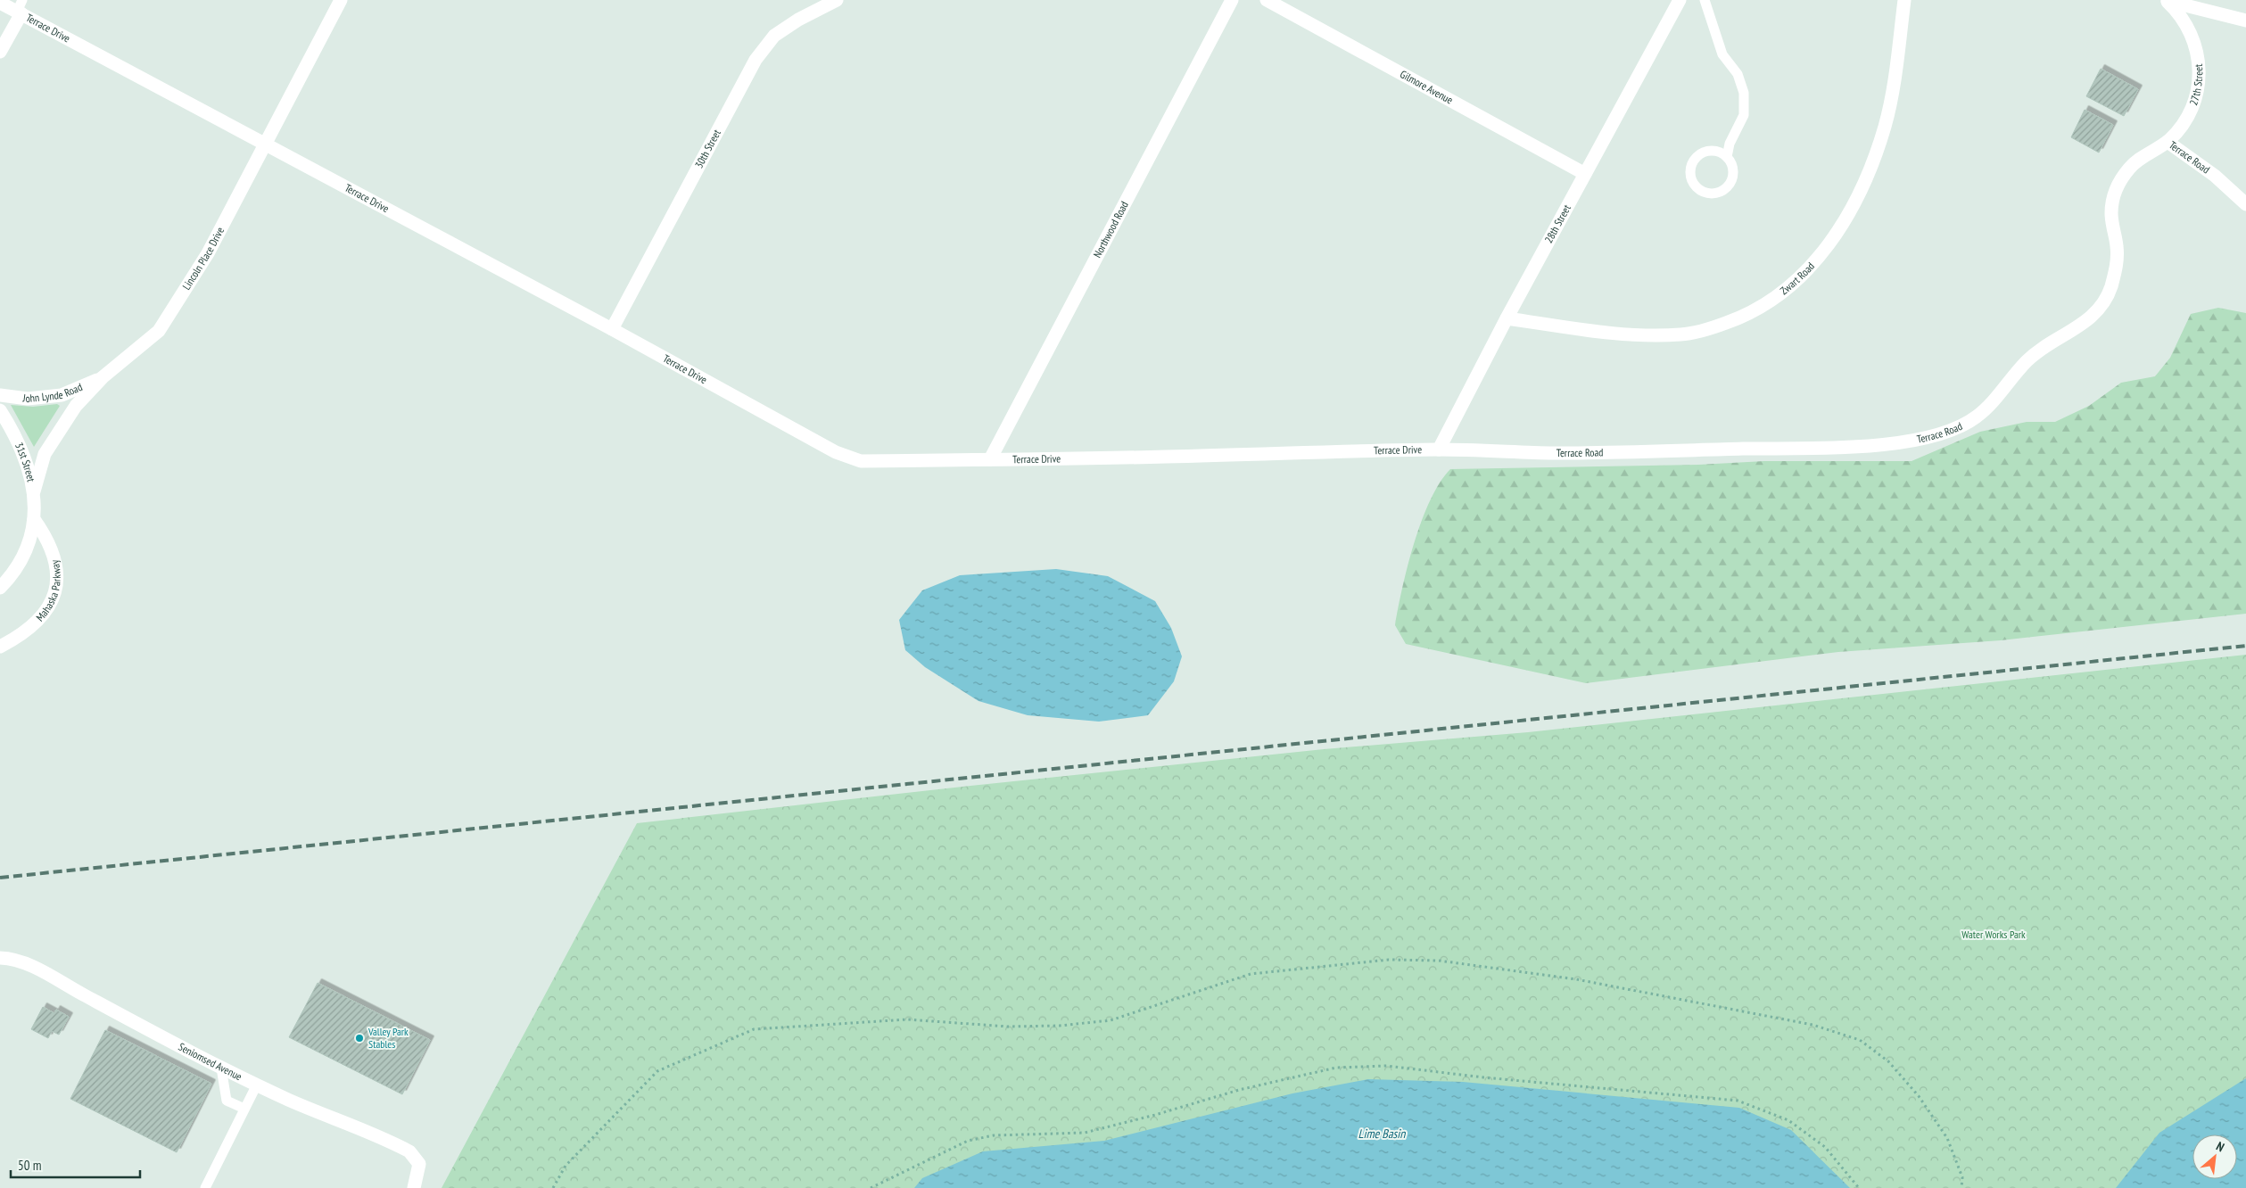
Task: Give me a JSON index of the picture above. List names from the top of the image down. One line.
{"streets":{"street":["Terrace Drive","27th Street","Gilmore Avenue","30th Street","Terrace Road","28th Street","Northwood Road","Lincoln Place Drive","Zwart Road","John Lynde Road","31st Street","Mahaska Parkway","Seniomsed Avenue"]},"crossings":[["Terrace Drive","30th Street"],["Terrace Drive","Terrace Road"],["Terrace Drive","28th Street"],["Terrace Drive","Northwood Road"],["Terrace Drive","Lincoln Place Drive"],["27th Street","Terrace Road"],["Gilmore Avenue","28th Street"],["Terrace Road","28th Street"],["28th Street","Zwart Road"],["Lincoln Place Drive","John Lynde Road"],["Lincoln Place Drive","31st Street"],["31st Street","Mahaska Parkway"]],"water":["Lime Basin"],"parks":["Water Works Park"],"places":["Valley Park Stables"],"scale_bar":"50 m","north":"top right"}
